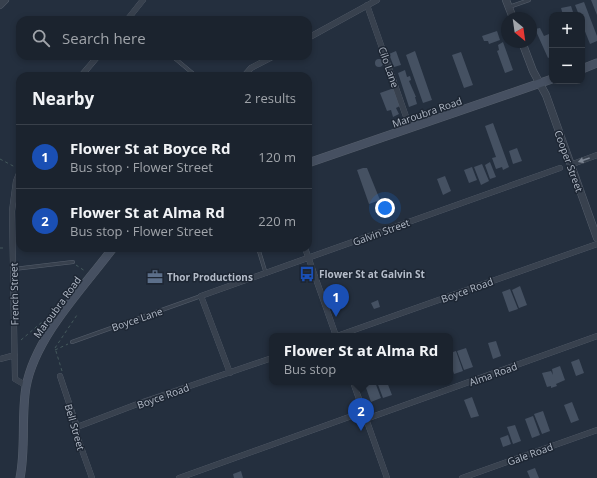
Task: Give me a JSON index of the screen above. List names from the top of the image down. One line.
{"streets":{"main road":["Maroubra Road"],"street":["Cilo Lane","Cooper Street","Galvin Street","Boyce Road","French Street","Alma Road","Bell Street","Gale Road"],"lane":["Boyce Lane"]},"crossings":[["Cilo Lane","Maroubra Road"],["Maroubra Road","Cooper Street"],["Maroubra Road","French Street"],["Galvin Street","Boyce Lane"],["Boyce Road","Bell Street"]],"places":{"bus stop":["Flower St at Galvin St"],"office":["Thor Productions"]},"north":"bottom right","page":{"map_buttons":["+","−"],"search":"Search here","heading":["Nearby","2 results"],"list":[{"mark":"1","name":"Flower St at Boyce Rd","note":"Bus stop · Flower Street","value":"120 m"},{"mark":"2","name":"Flower St at Alma Rd","note":"Bus stop · Flower Street","value":"220 m"}],"pins":["1","2"],"popup":["Flower St at Alma Rd","Bus stop"]}}
